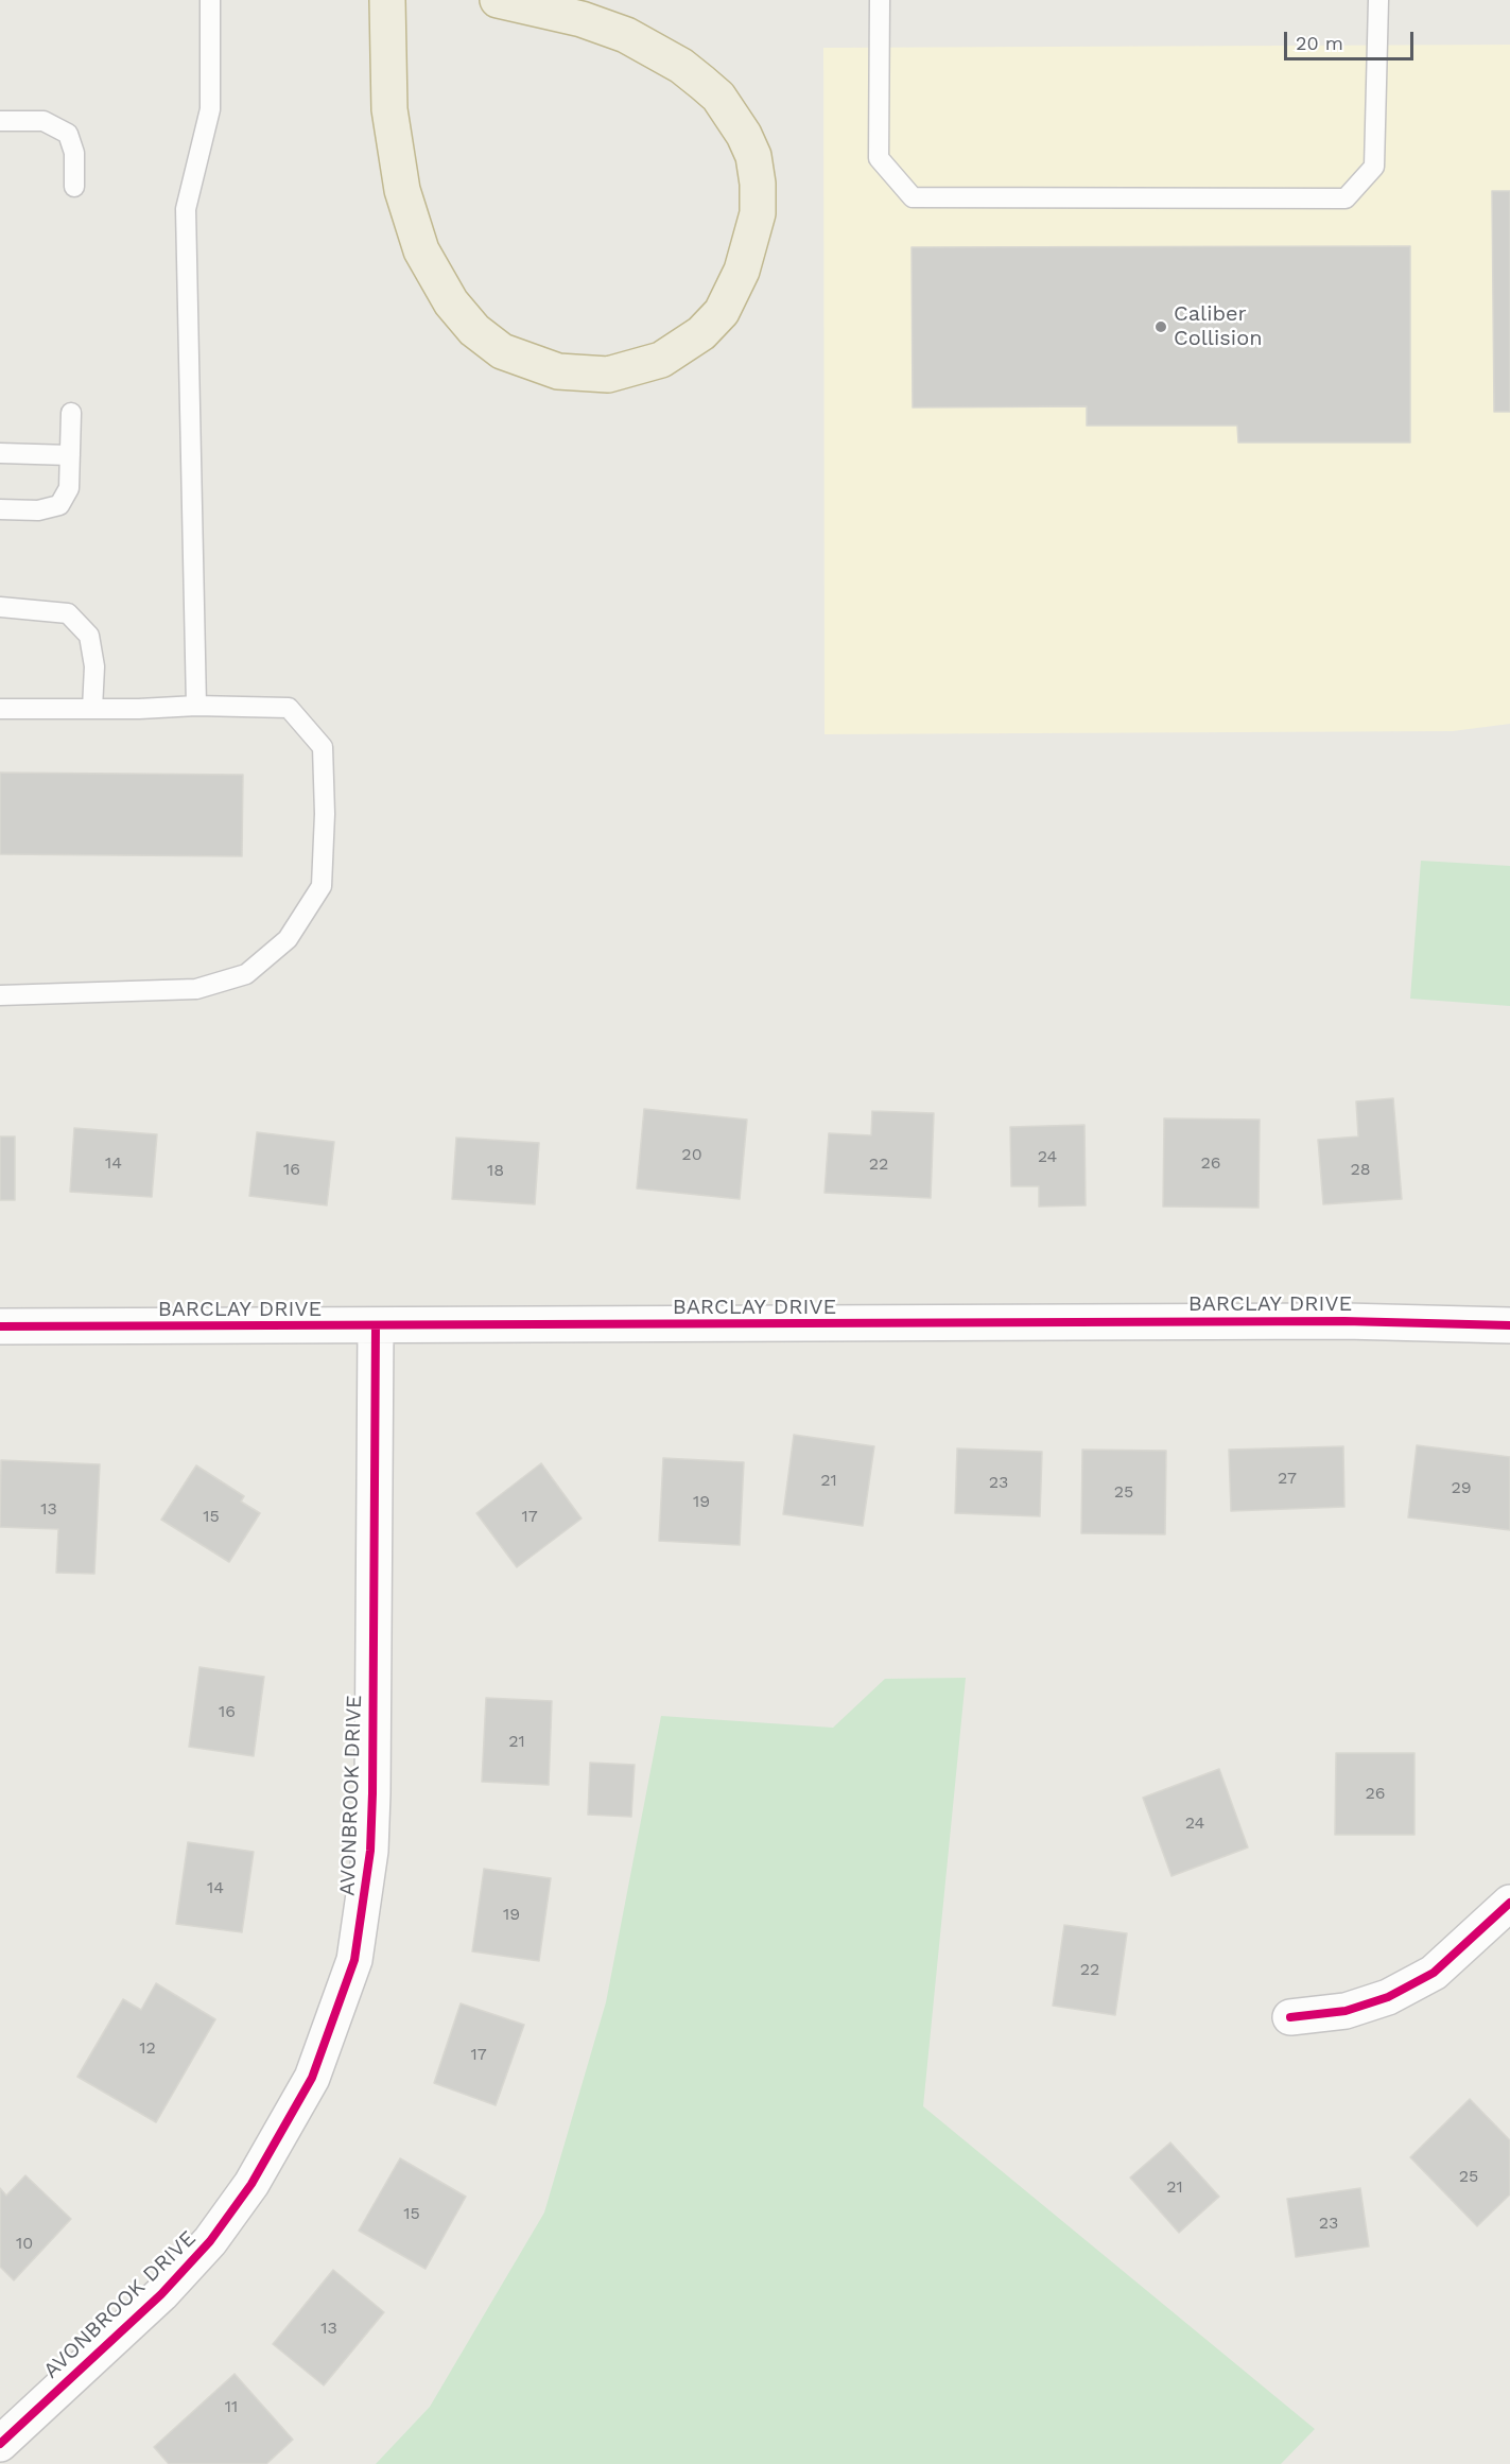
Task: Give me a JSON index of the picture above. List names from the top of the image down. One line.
{"streets":{"street":["BARCLAY DRIVE","AVONBROOK DRIVE"]},"crossings":[["BARCLAY DRIVE","AVONBROOK DRIVE"]],"places":["Caliber Collision"],"house_numbers":["20","24","14","26","22","16","28","18","27","21","23","29","25","19","13","15","17","16","21","26","24","14","19","22","12","17","25","21","15","23","10","13","11"],"scale_bar":"20 m"}
